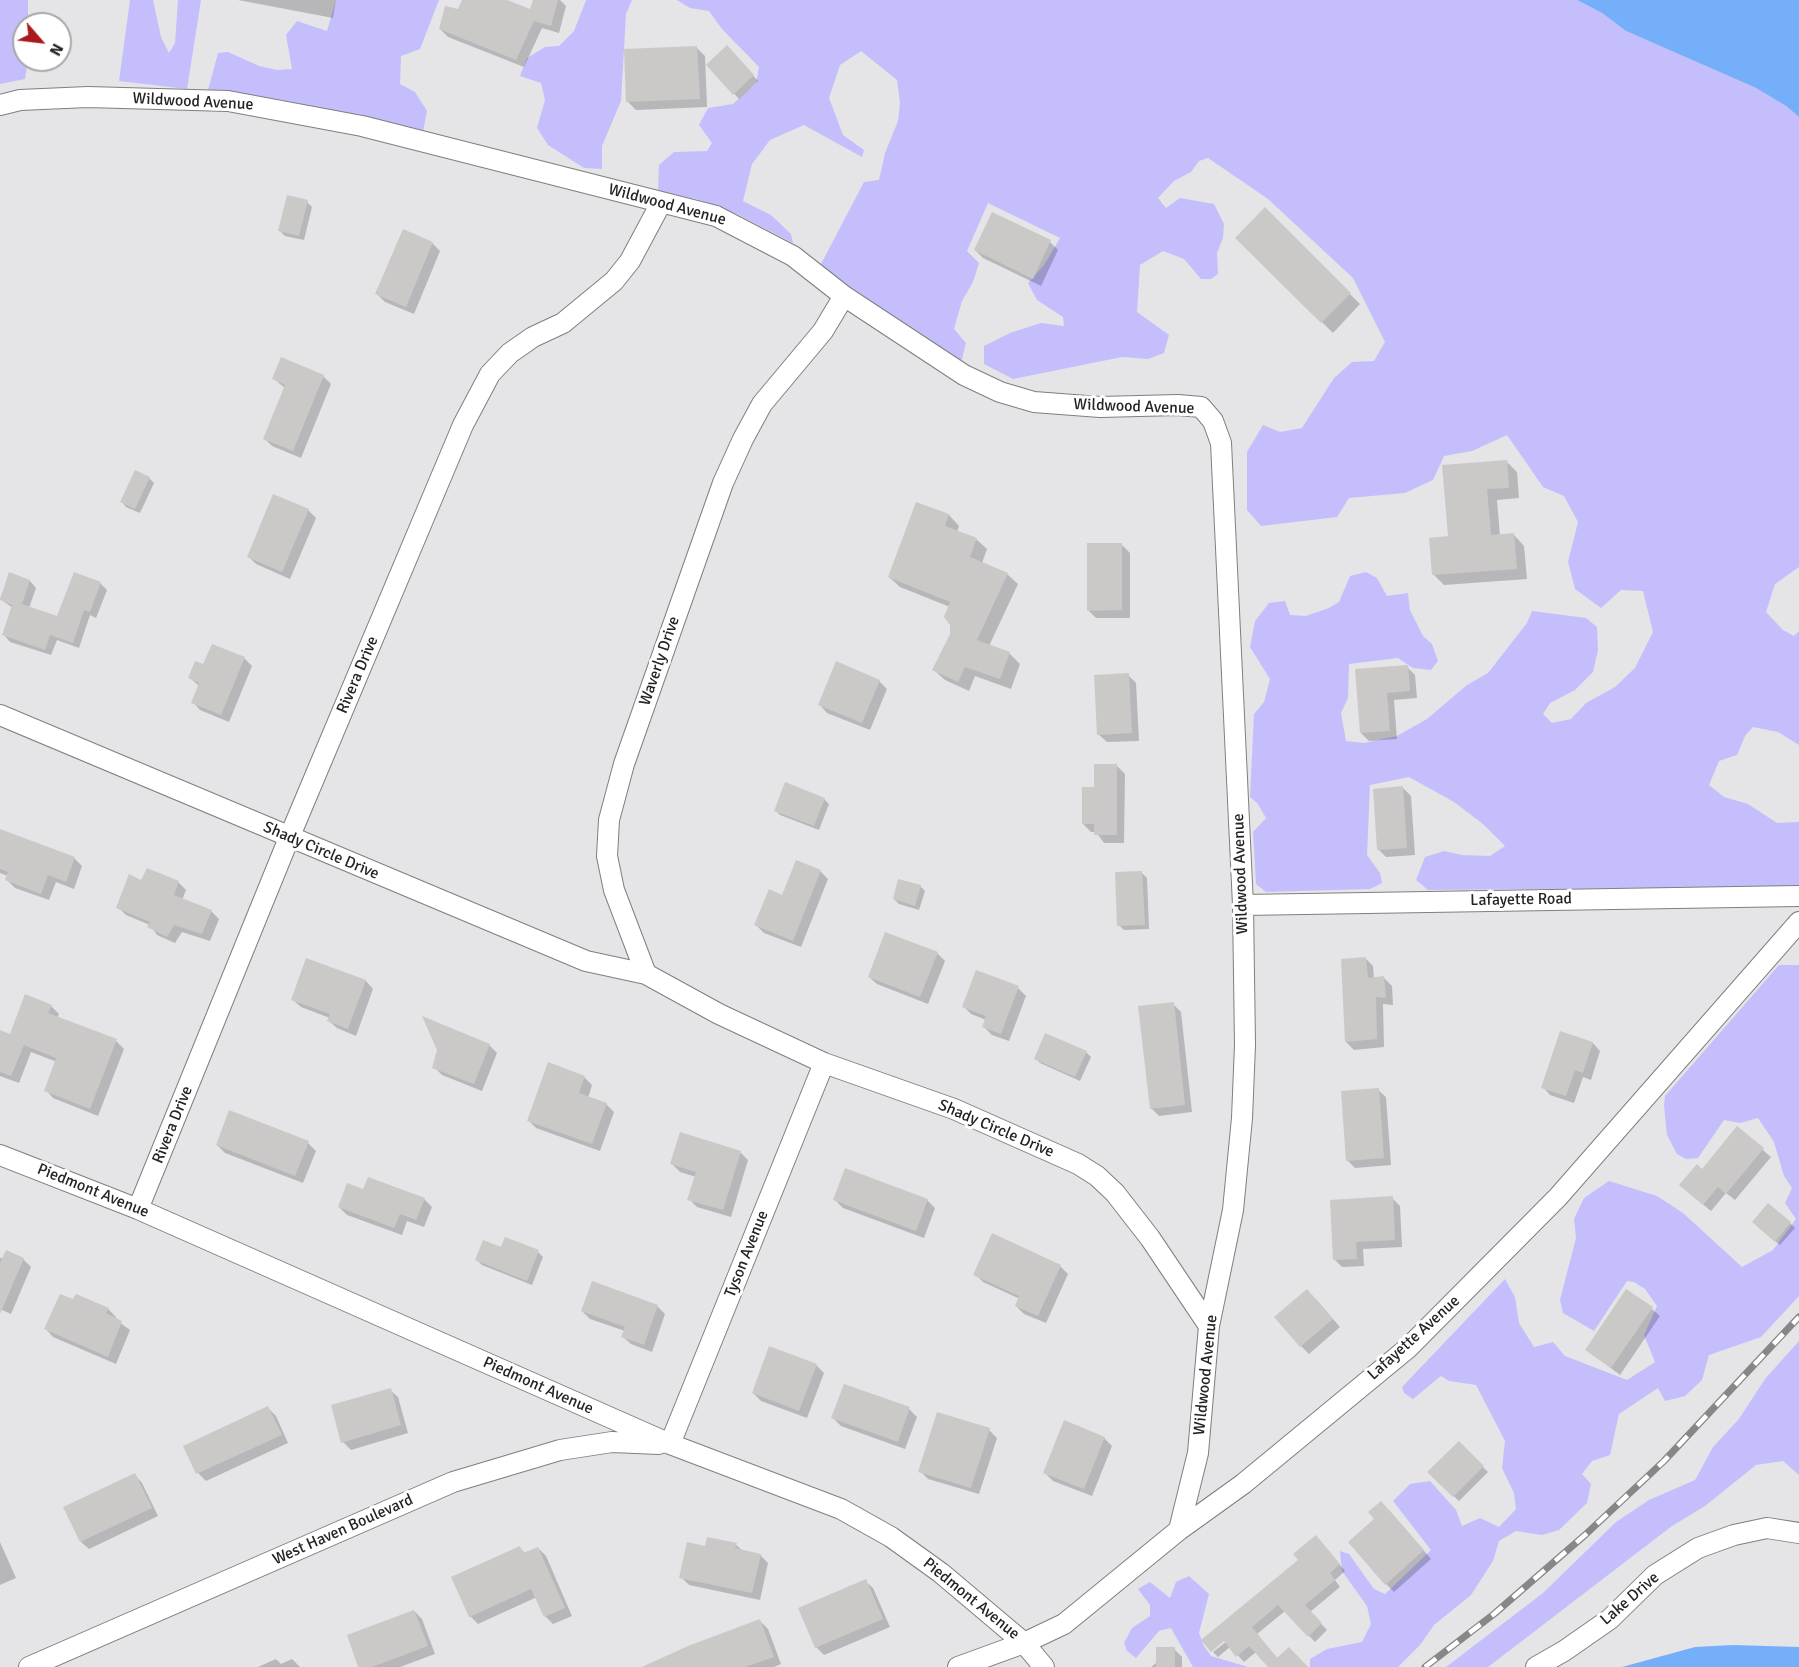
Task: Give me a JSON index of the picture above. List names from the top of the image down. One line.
{"streets":{"street":["Wildwood Avenue","Waverly Drive","Rivera Drive","Shady Circle Drive","Lafayette Road","Piedmont Avenue","Tyson Avenue","Lafayette Avenue","West Haven Boulevard","Lake Drive"]},"crossings":[["Wildwood Avenue","Waverly Drive"],["Wildwood Avenue","Rivera Drive"],["Wildwood Avenue","Shady Circle Drive"],["Wildwood Avenue","Lafayette Road"],["Wildwood Avenue","Lafayette Avenue"],["Waverly Drive","Shady Circle Drive"],["Rivera Drive","Shady Circle Drive"],["Rivera Drive","Piedmont Avenue"],["Shady Circle Drive","Tyson Avenue"],["Piedmont Avenue","Tyson Avenue"],["Piedmont Avenue","Lafayette Avenue"],["Piedmont Avenue","West Haven Boulevard"],["Tyson Avenue","West Haven Boulevard"]],"north":"bottom right"}
